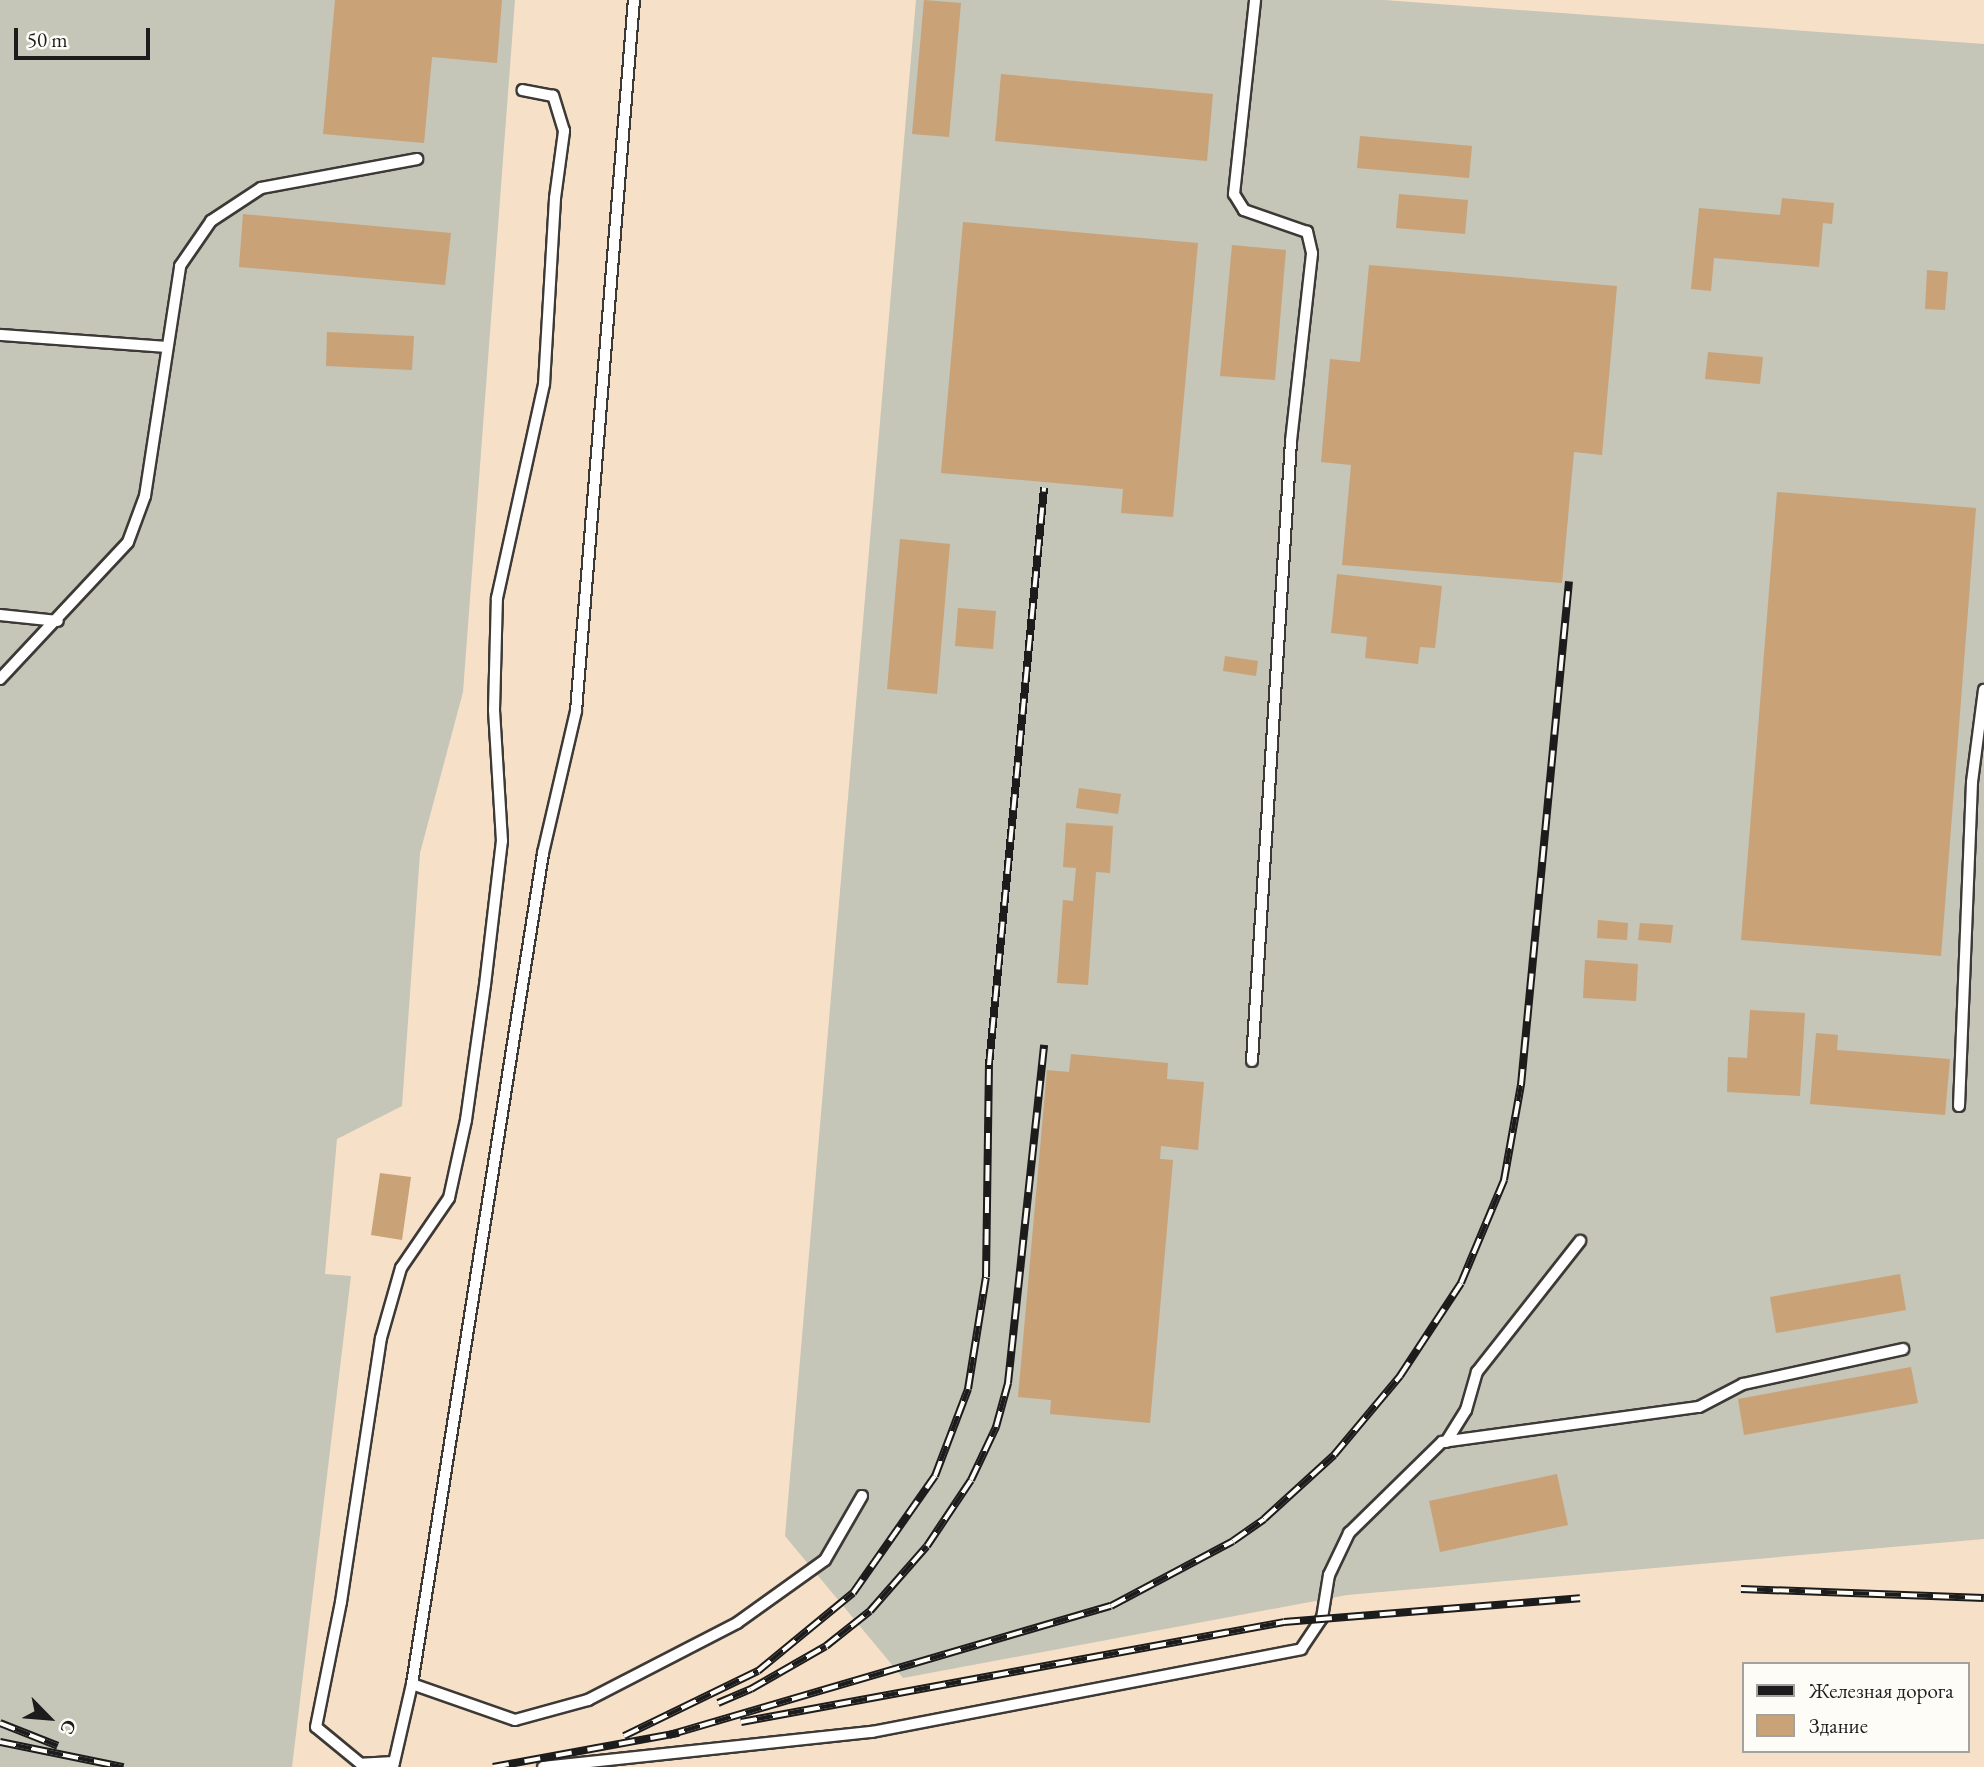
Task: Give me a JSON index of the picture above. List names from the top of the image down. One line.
{"legend":["Железная дорога","Здание"],"scale_bar":"50 m","north":"bottom right"}
